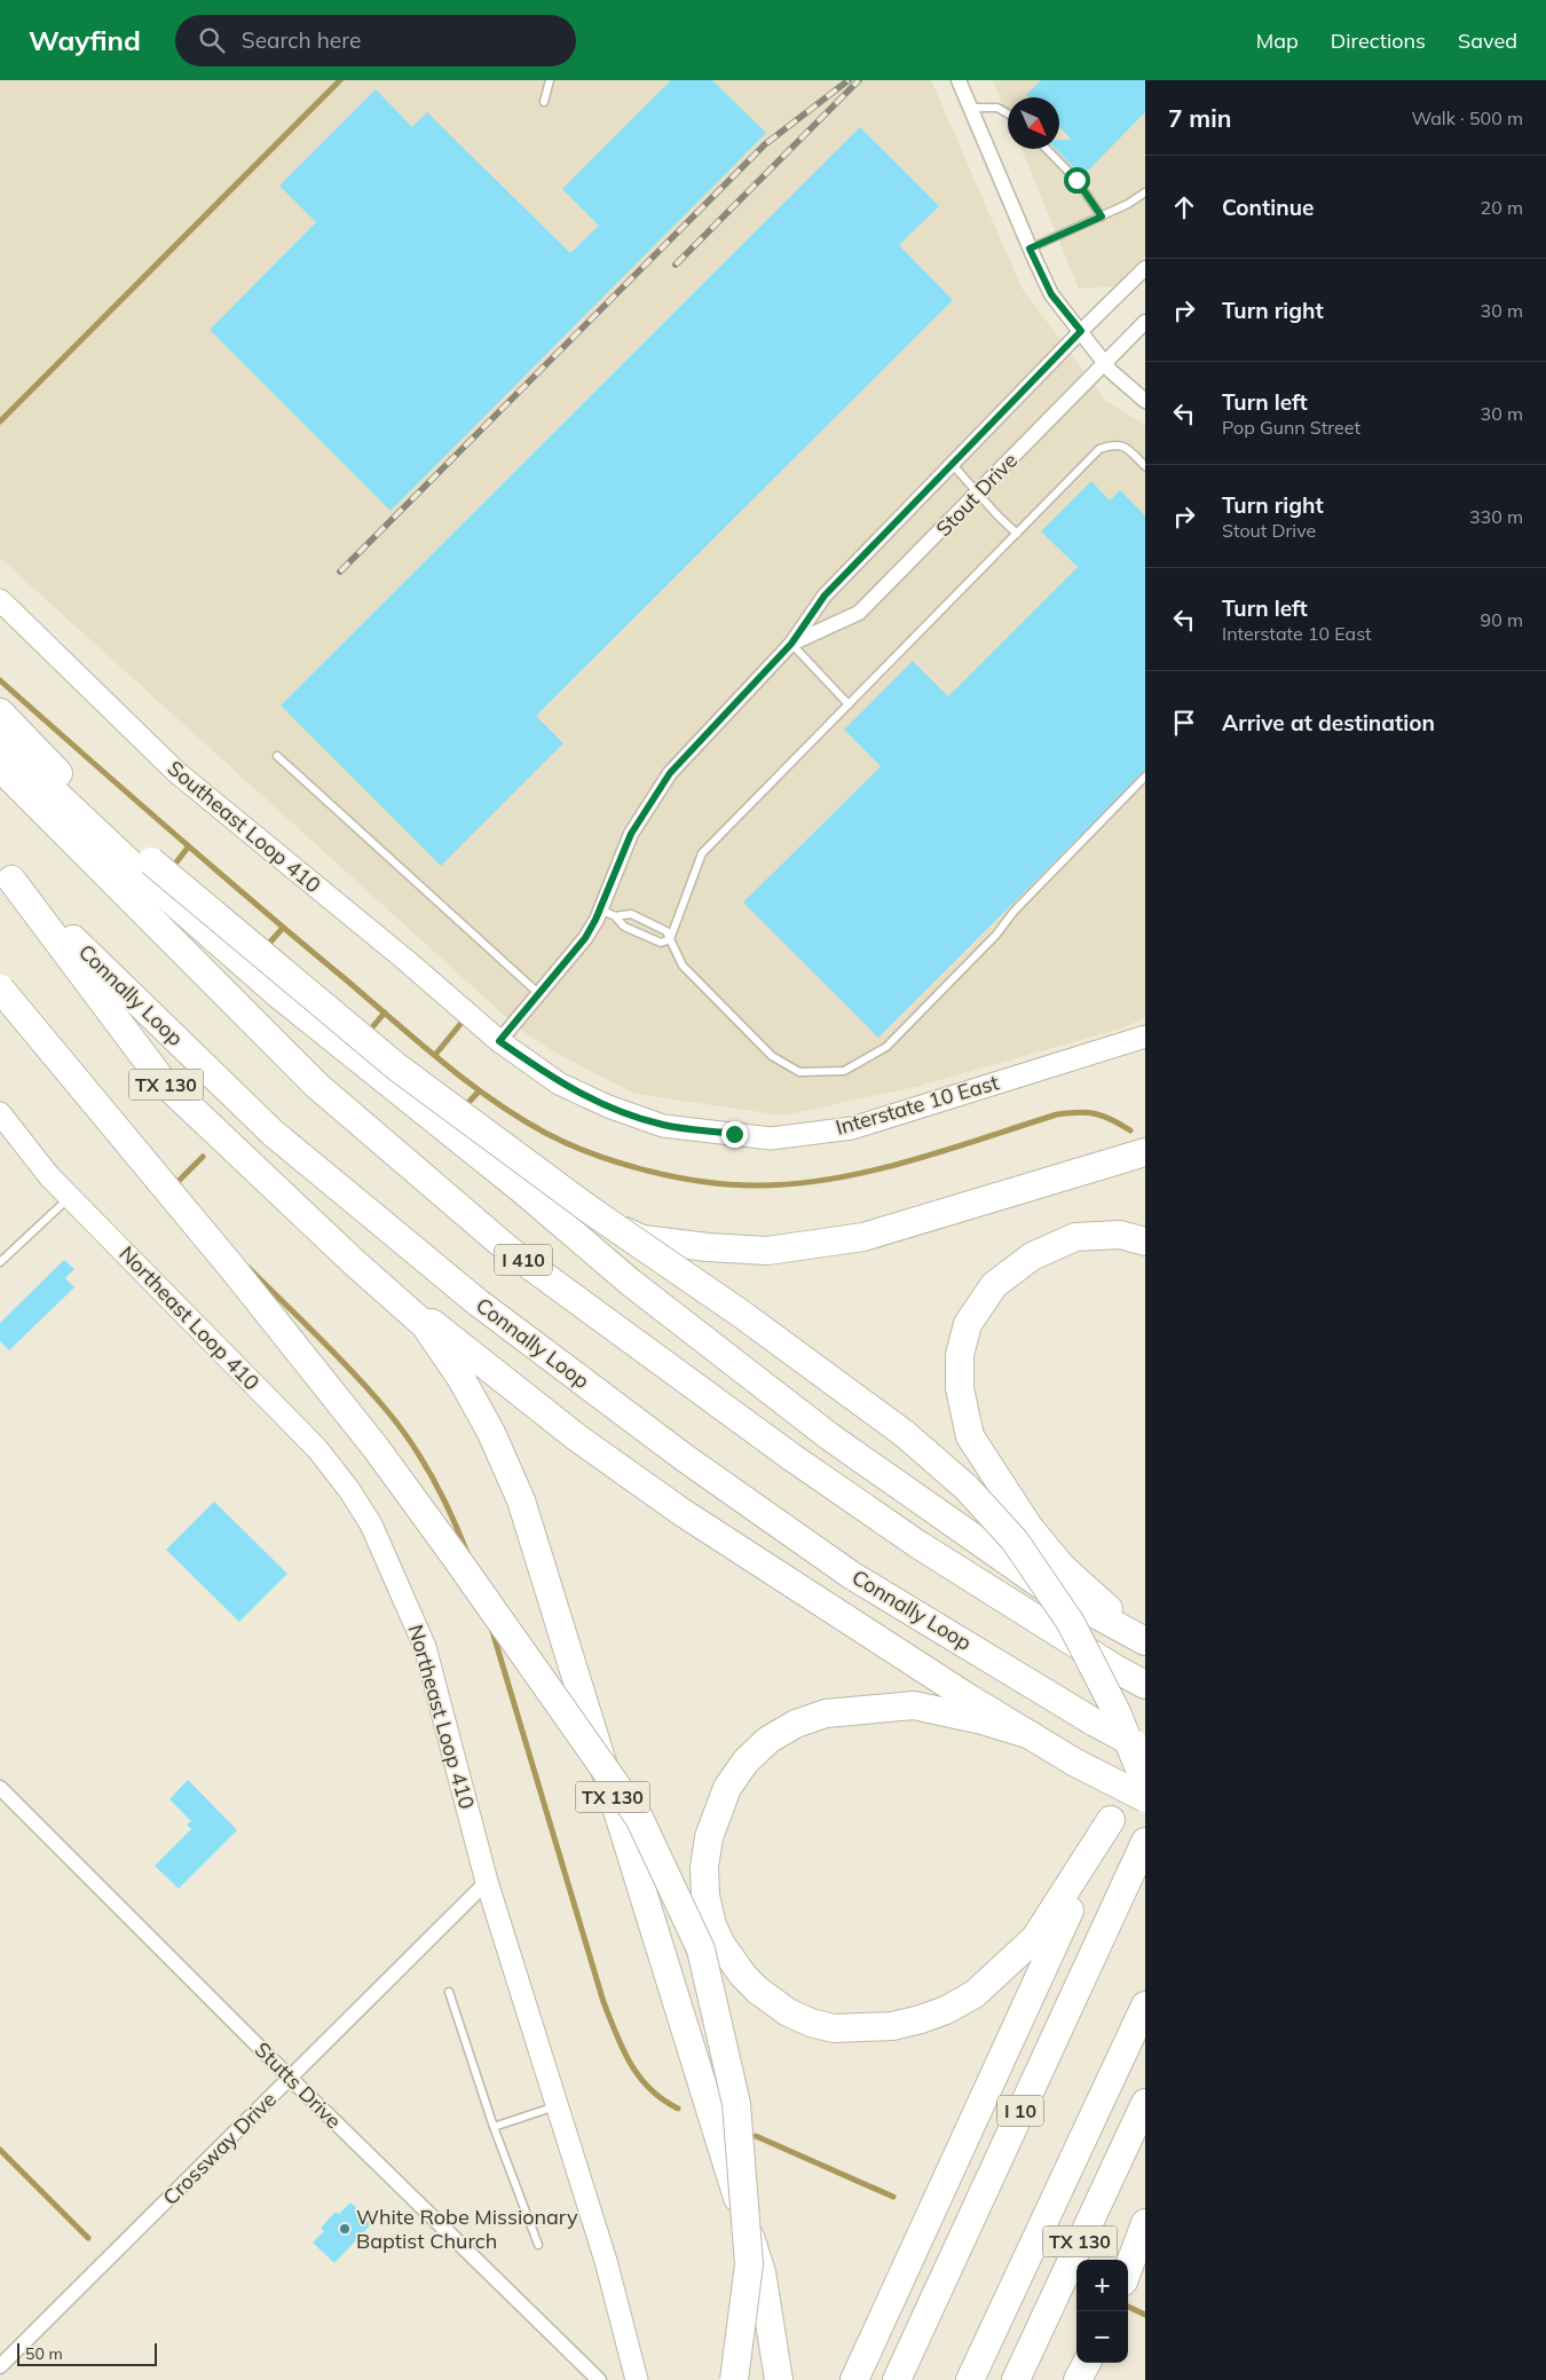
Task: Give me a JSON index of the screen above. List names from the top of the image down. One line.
{"streets":{"highway":["Connally Loop","TX 130","I 410","I 10"],"main road":["Southeast Loop 410","Interstate 10 East","Northeast Loop 410"],"street":["Stout Drive","Stutts Drive","Crossway Drive"]},"crossings":[["Stout Drive","Southeast Loop 410"],["Stout Drive","Interstate 10 East"],["Southeast Loop 410","Interstate 10 East"],["Connally Loop","TX 130"],["Northeast Loop 410","Crossway Drive"],["Stutts Drive","Crossway Drive"]],"places":["White Robe Missionary Baptist Church"],"scale_bar":"50 m","north":"bottom right","page":{"header":"Wayfind","search":"Search here","nav":["Map","Directions","Saved"],"heading":["7 min","Walk · 500 m"],"list":[["Continue","20 m"],["Turn right","30 m"],["Turn left","Pop Gunn Street","30 m"],["Turn right","Stout Drive","330 m"],["Turn left","Interstate 10 East","90 m"],"Arrive at destination"],"map_buttons":["+","−"],"scale":"50 m"}}
